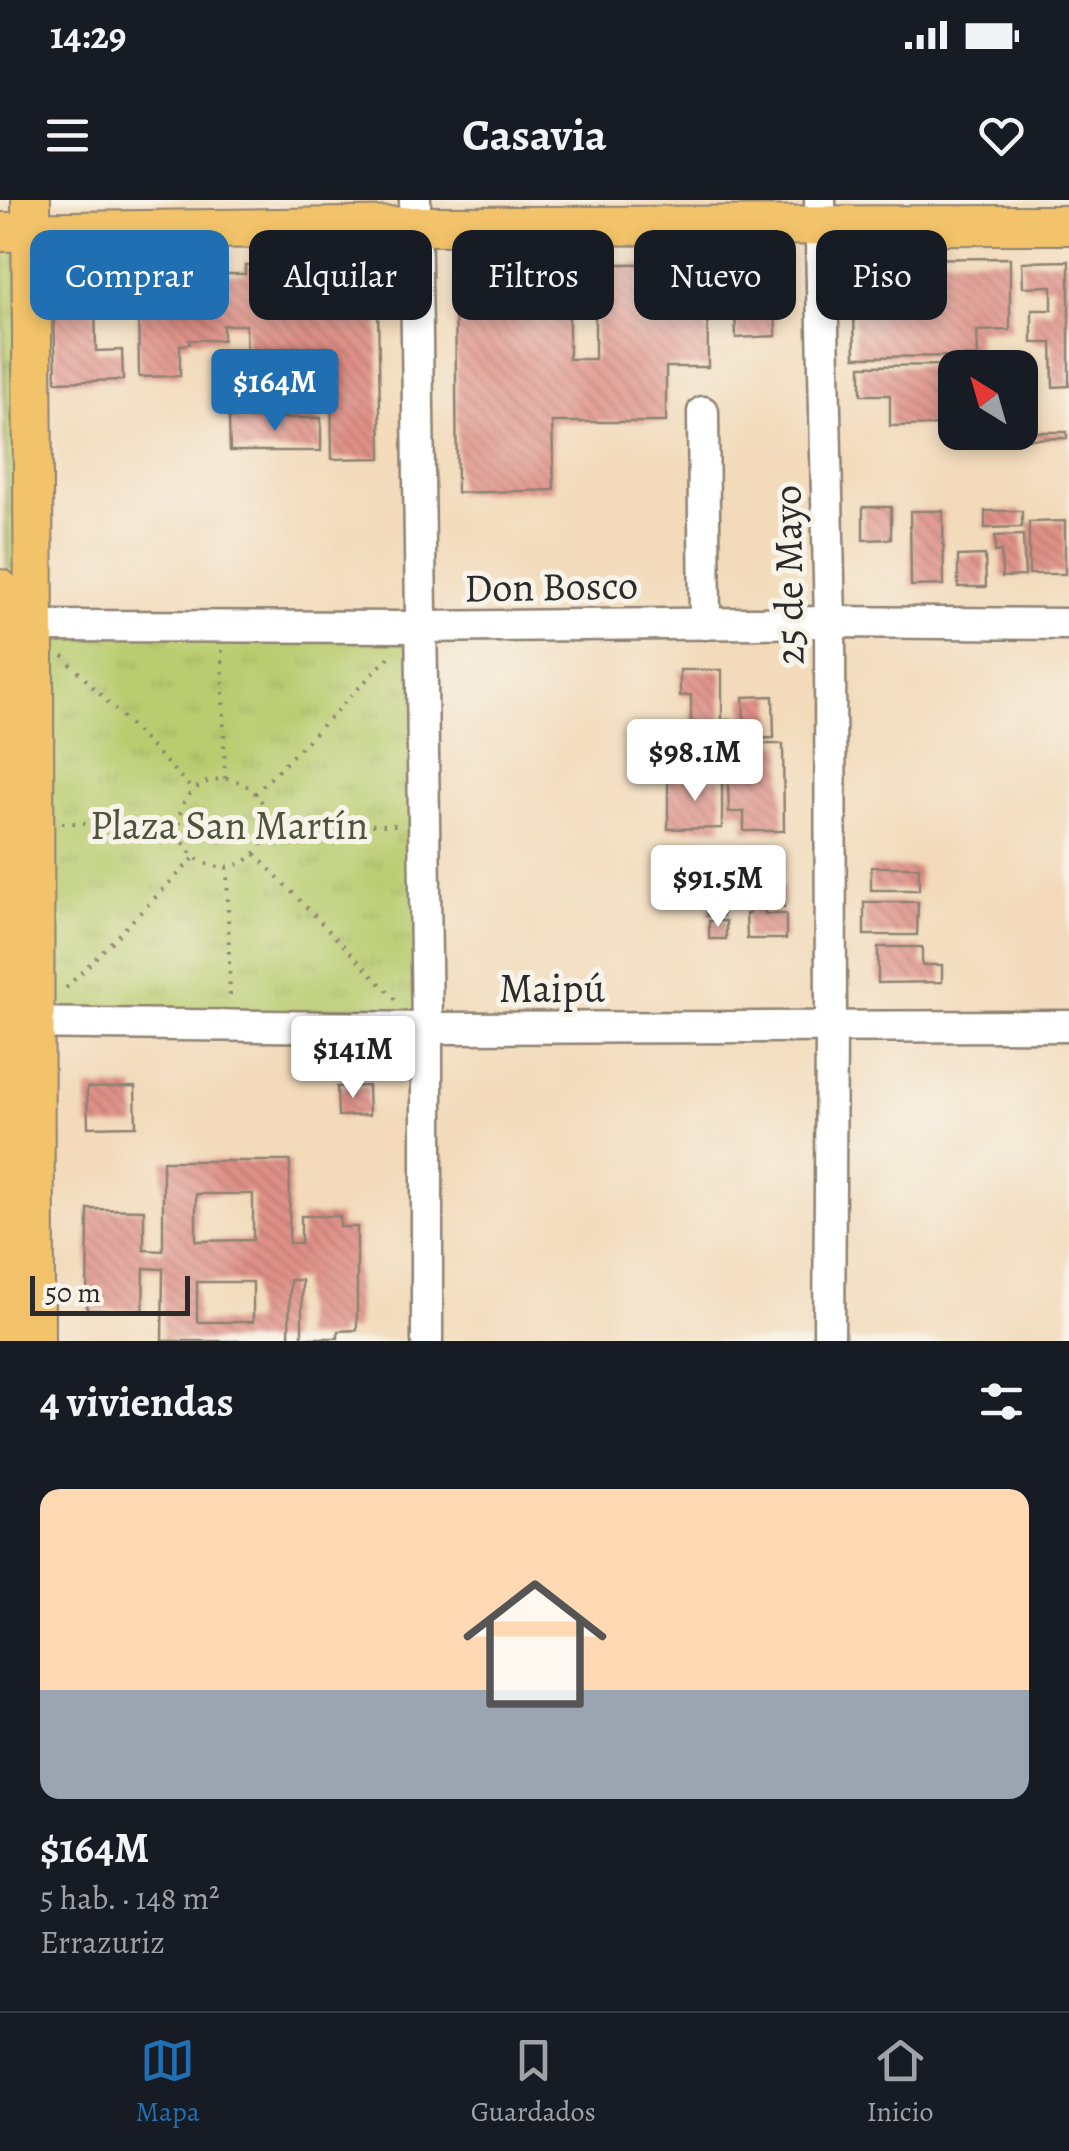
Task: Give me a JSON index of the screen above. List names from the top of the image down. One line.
{"streets":{"street":["25 de Mayo","Don Bosco","Maipú"]},"crossings":[["25 de Mayo","Don Bosco"],["25 de Mayo","Maipú"]],"parks":["Plaza San Martín"],"scale_bar":"50 m","north":"top left","page":{"status":"14:29","header":"Casavia","chip":["Comprar","Alquilar","Filtros","Nuevo","Piso"],"price":["$164M","$98.1M","$91.5M","$141M"],"scale":"50 m","heading":"4 viviendas","list":[{"name":"$164M","note":"5 hab. · 148 m² · Errazuriz"}],"tabs":["Mapa","Guardados","Inicio"]}}
